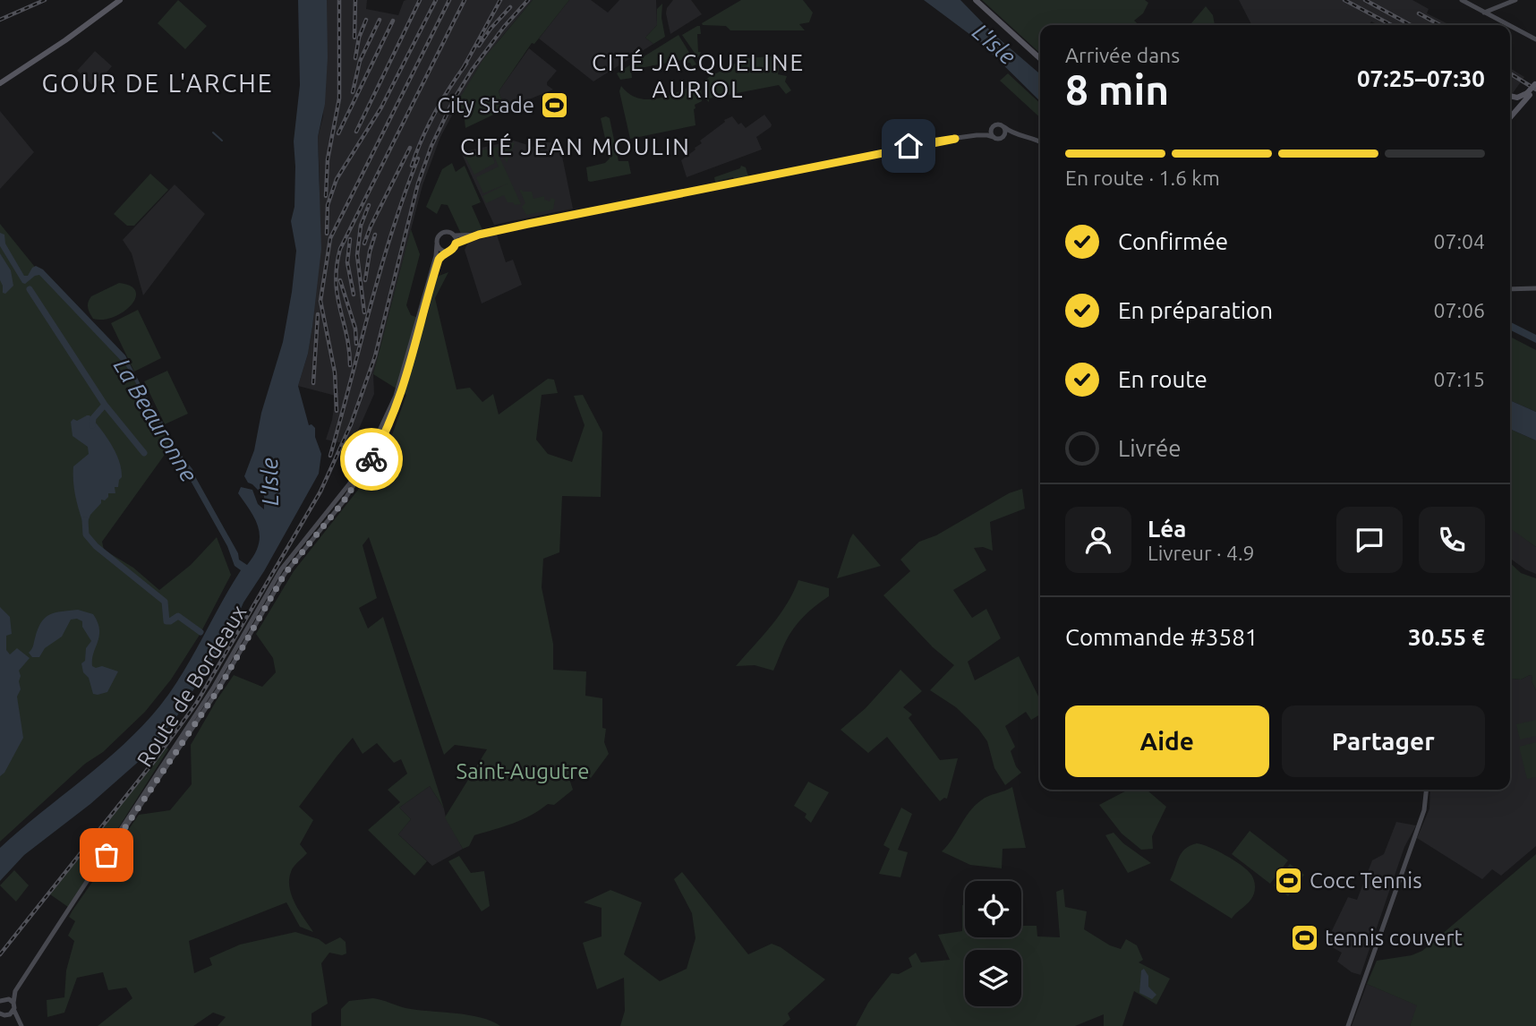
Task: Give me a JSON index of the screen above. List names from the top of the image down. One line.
{"streets":{"main road":["Route de Bordeaux"]},"districts":["CITÉ JACQUELINE AURIOL","GOUR DE L'ARCHE","CITÉ JEAN MOULIN"],"water":["L'Isle","La Beauronne"],"parks":["Saint-Augutre"],"places":{"sports":["City Stade","Cocc Tennis","tennis couvert"]},"page":{"heading":["8 min","Arrivée dans","07:25–07:30"],"panel":["Léa","Livreur · 4.9","Commande #3581","30.55 €"],"bar":"En route · 1.6 km","list":[["Confirmée","07:04"],["En préparation","07:06"],["En route","07:15"],"Livrée"],"buttons":["Aide","Partager"]}}
